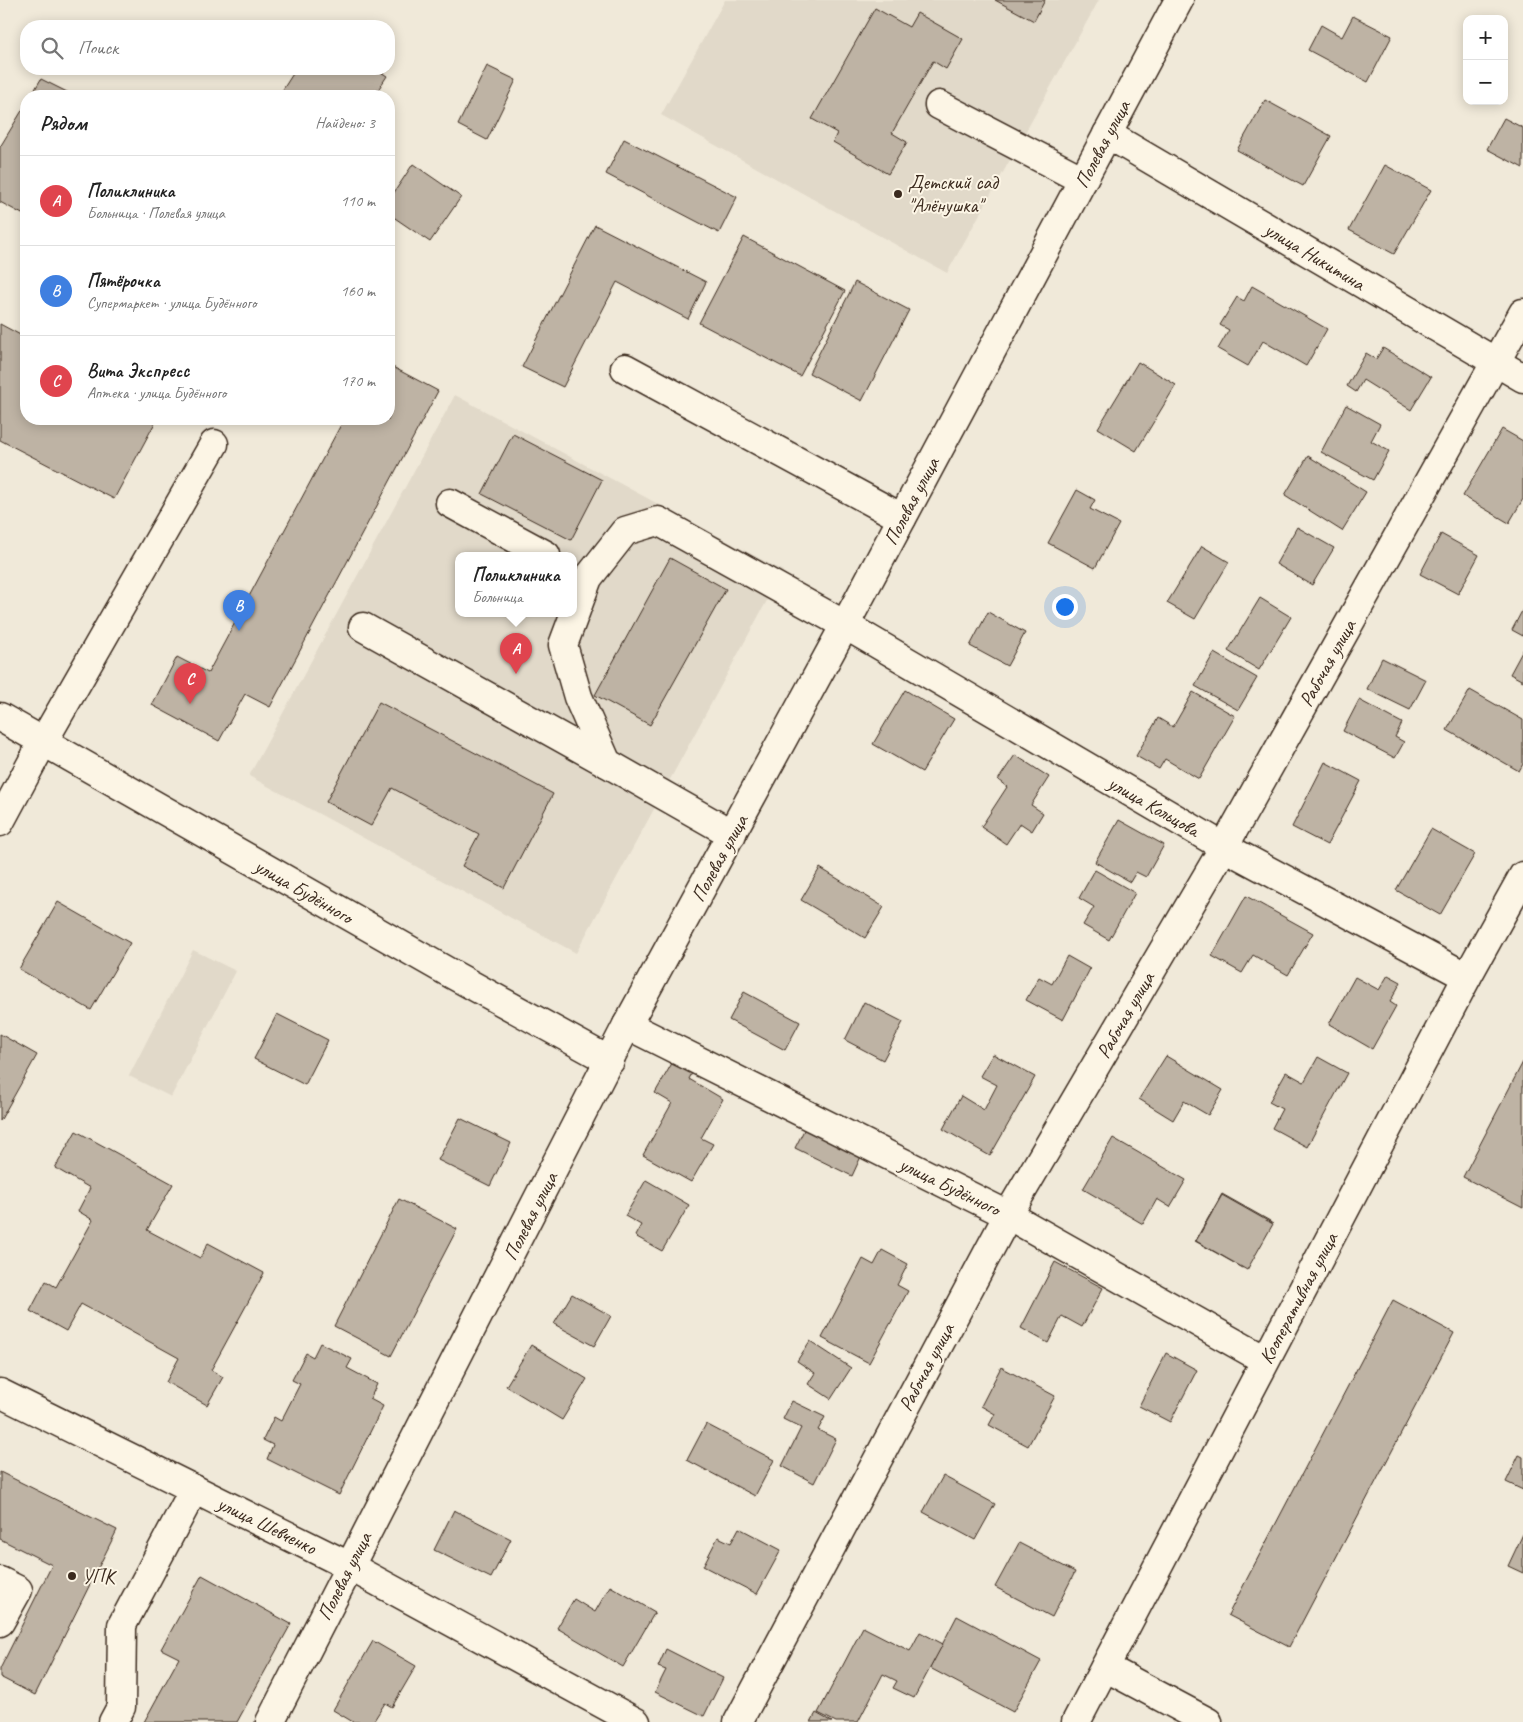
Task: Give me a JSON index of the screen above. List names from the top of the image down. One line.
{"streets":{"street":["Полевая улица","улица Никитина","Рабочая улица","улица Кольцова","улица Будённого","Кооперативная улица","улица Шевченко"]},"crossings":[["Полевая улица","улица Никитина"],["Полевая улица","улица Кольцова"],["Полевая улица","улица Будённого"],["Полевая улица","улица Шевченко"],["улица Никитина","Рабочая улица"],["Рабочая улица","улица Кольцова"],["Рабочая улица","улица Будённого"],["улица Кольцова","Кооперативная улица"],["улица Будённого","Кооперативная улица"]],"places":["Детский сад \"Алёнушка\"","УПК"],"page":{"map_buttons":["+","−"],"search":"Поиск","heading":["Рядом","Найдено: 3"],"list":[{"mark":"A","name":"Поликлиника","note":"Больница · Полевая улица","value":"110 m"},{"mark":"B","name":"Пятёрочка","note":"Супермаркет · улица Будённого","value":"160 m"},{"mark":"C","name":"Вита Экспресс","note":"Аптека · улица Будённого","value":"170 m"}],"popup":["Поликлиника","Больница"],"pins":["B","A","C"]}}
